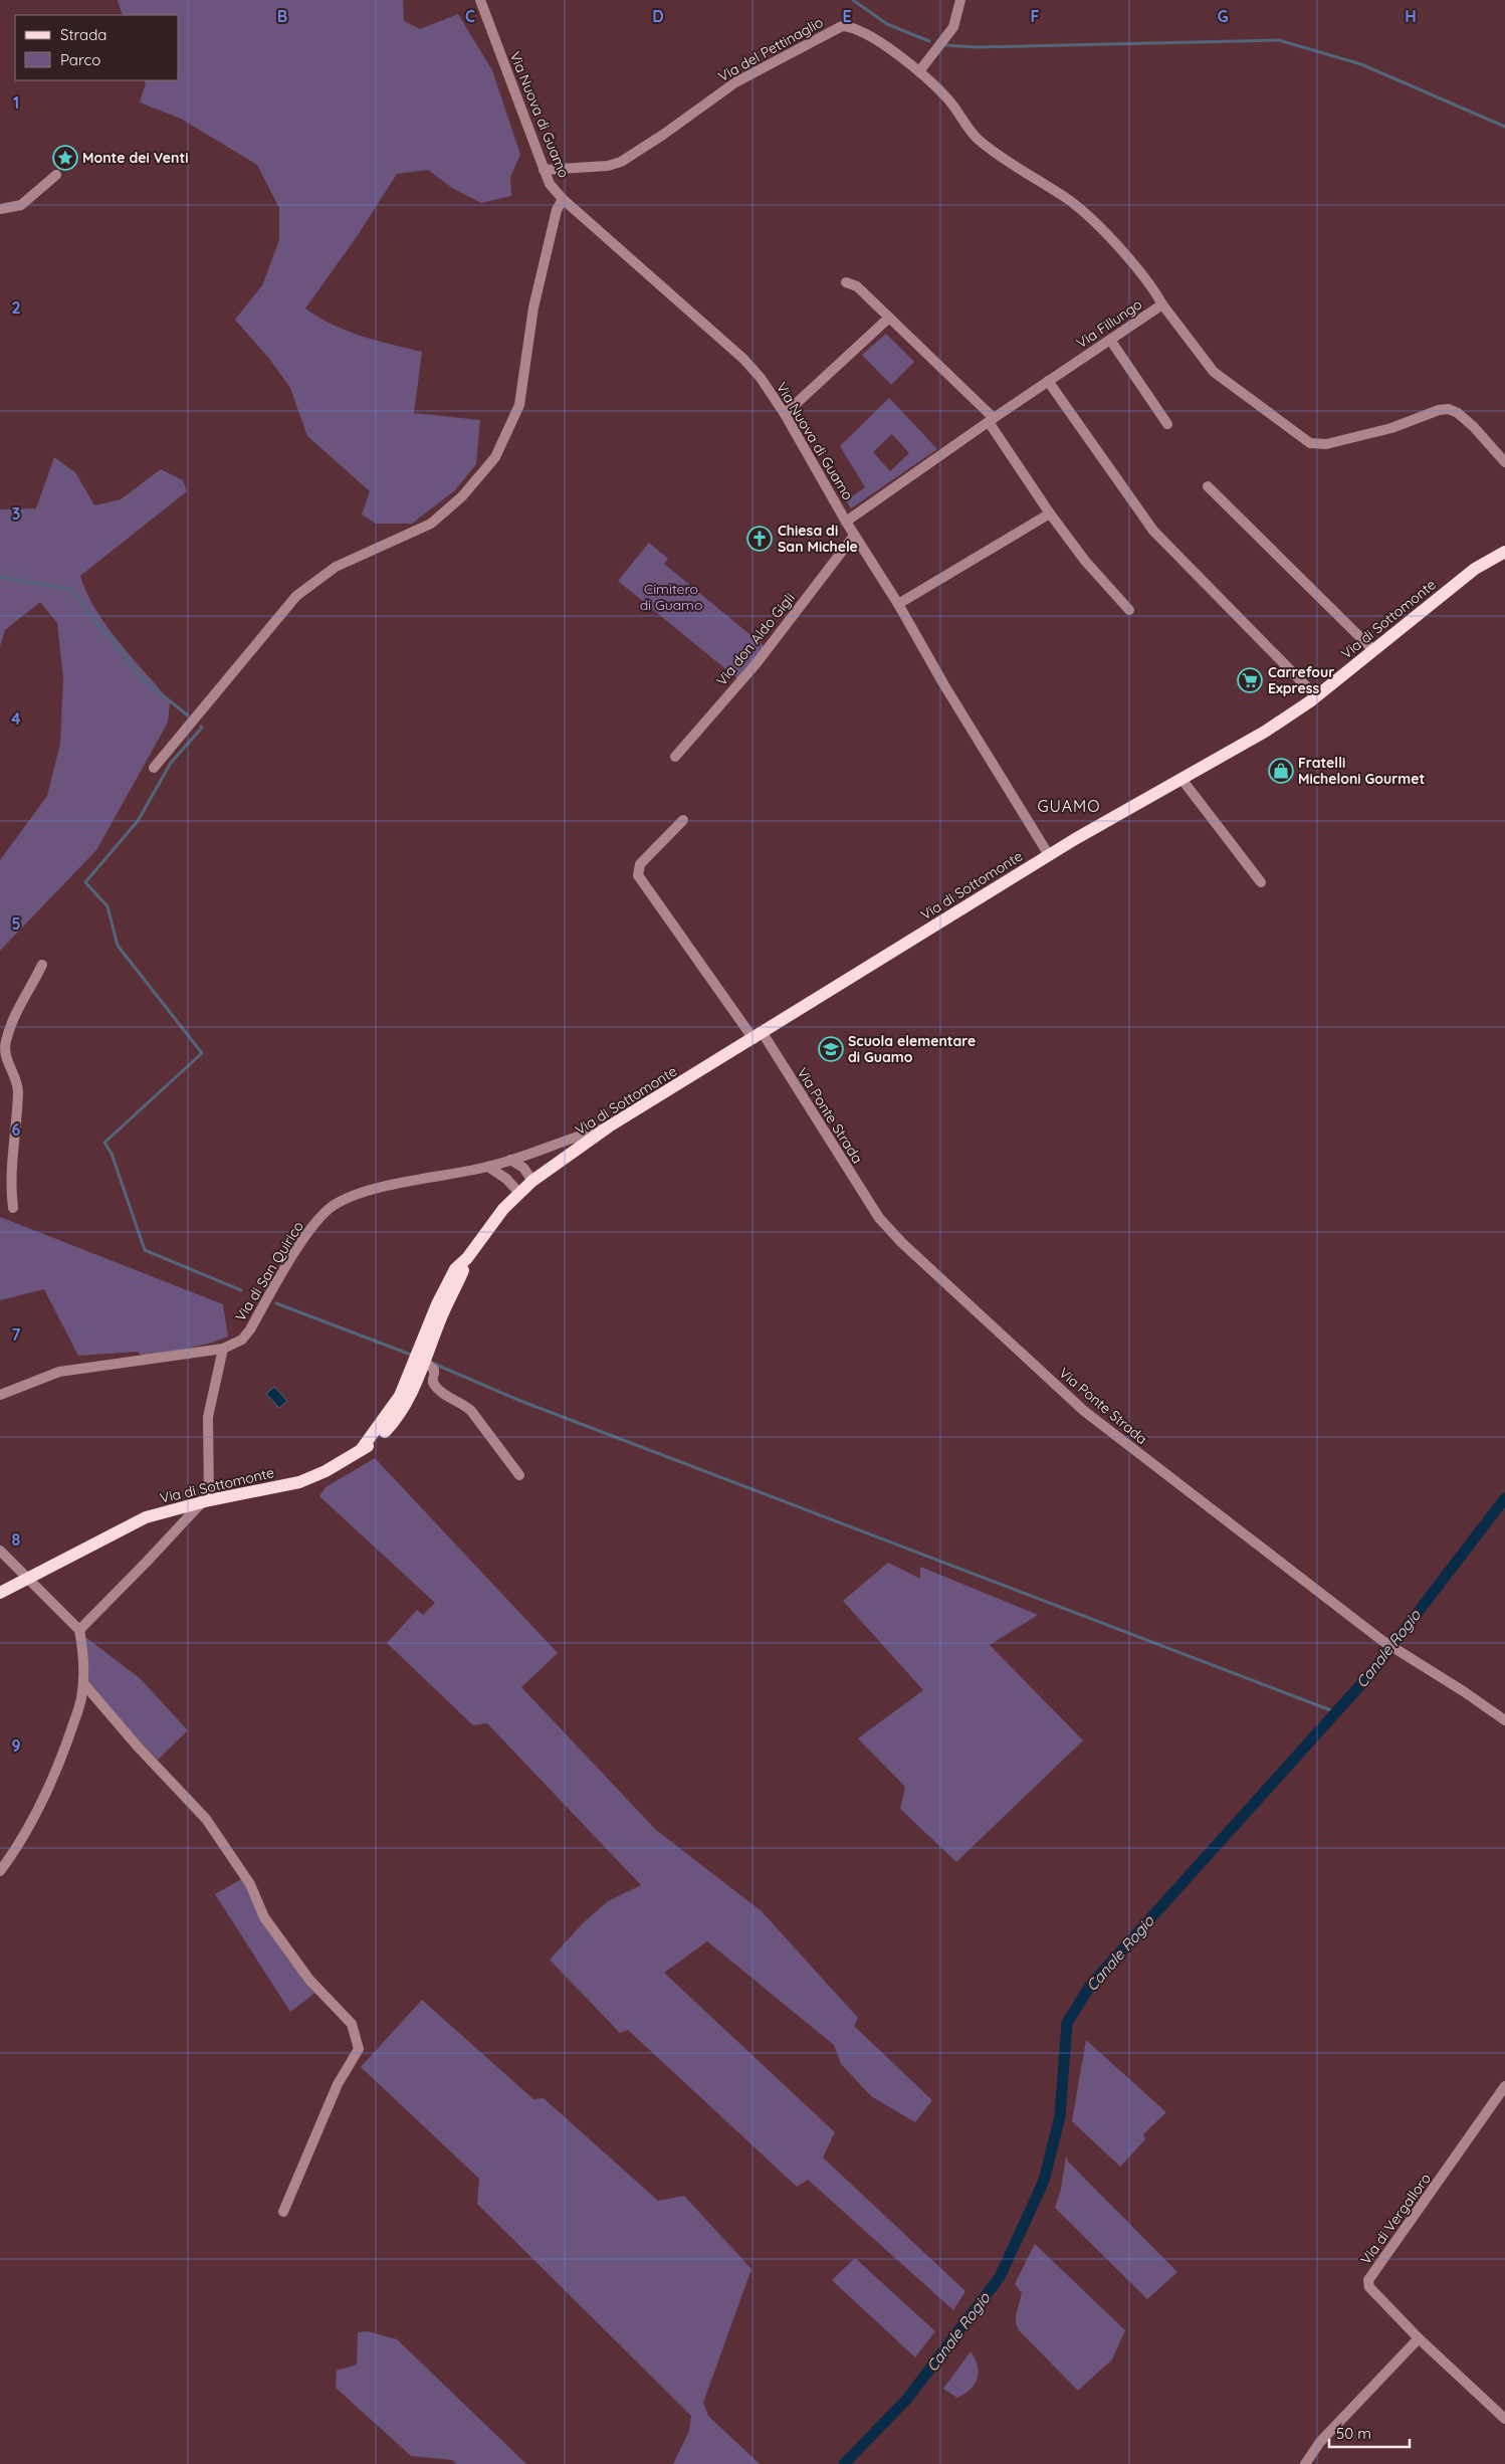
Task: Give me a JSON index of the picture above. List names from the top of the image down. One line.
{"streets":{"main road":["Via di Sottomonte"],"street":["Via del Pettinaglio","Via Nuova di Guamo","Via Fillungo","Via don Aldo Gigli","Via Ponte Strada","Via di San Quirico","Via di Vergalloro"]},"crossings":[["Via del Pettinaglio","Via Nuova di Guamo"],["Via del Pettinaglio","Via Fillungo"],["Via Nuova di Guamo","Via Fillungo"],["Via Nuova di Guamo","Via di Sottomonte"],["Via Nuova di Guamo","Via don Aldo Gigli"],["Via di Sottomonte","Via Ponte Strada"],["Via di Sottomonte","Via di San Quirico"]],"districts":["GUAMO"],"water":["Canale Rogio"],"parks":["Cimitero di Guamo"],"places":{"place":["Monte dei Venti"],"church":["Chiesa di San Michele"],"supermarket":["Carrefour Express"],"shop":["Fratelli Micheloni Gourmet"],"school or university":["Scuola elementare di Guamo"]},"legend":["Strada","Parco"],"scale_bar":"50 m","grid":{"columns":["B","C","D","E","F","G","H"],"rows":["1","2","3","4","5","6","7","8","9"]}}
